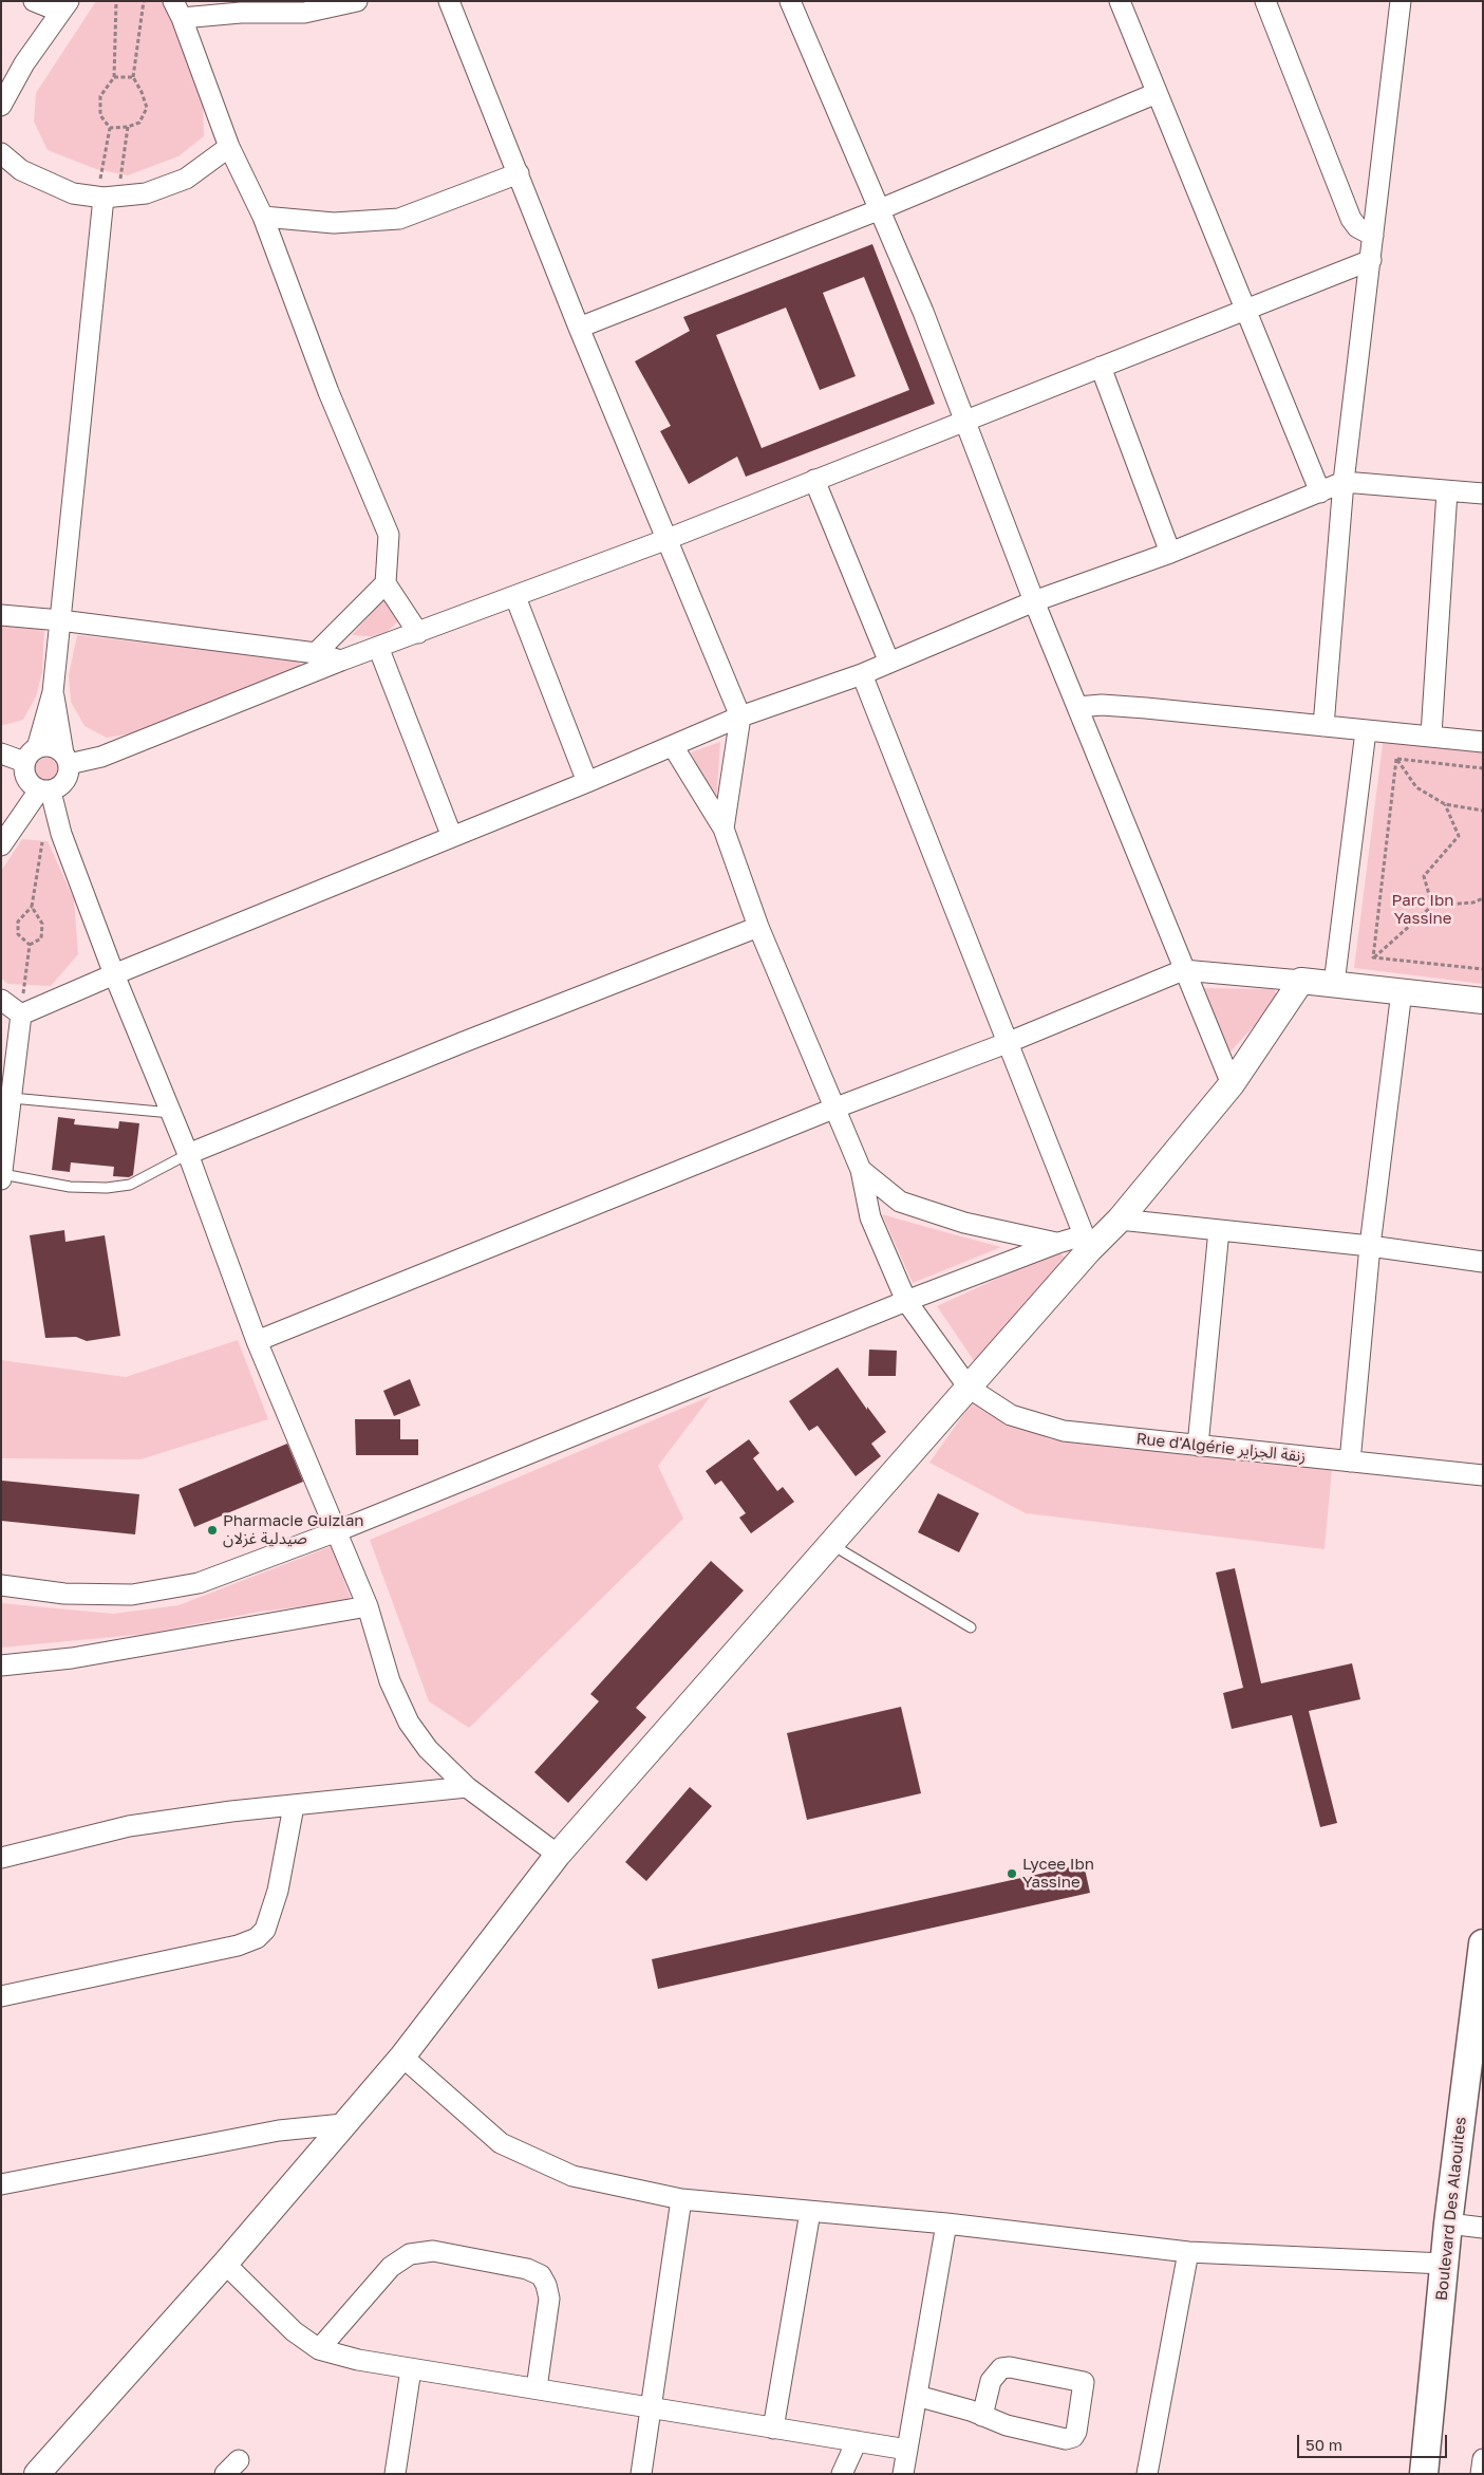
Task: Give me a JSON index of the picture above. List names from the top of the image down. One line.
{"streets":{"main road":["Boulevard Des Alaouites"],"street":["Rue d'Algérie زنقة الجزاير"]},"parks":["Parc Ibn Yassine"],"places":["Pharmacie Guizlan صيدلية غزلان","Lycee Ibn Yassine"],"scale_bar":"50 m"}
